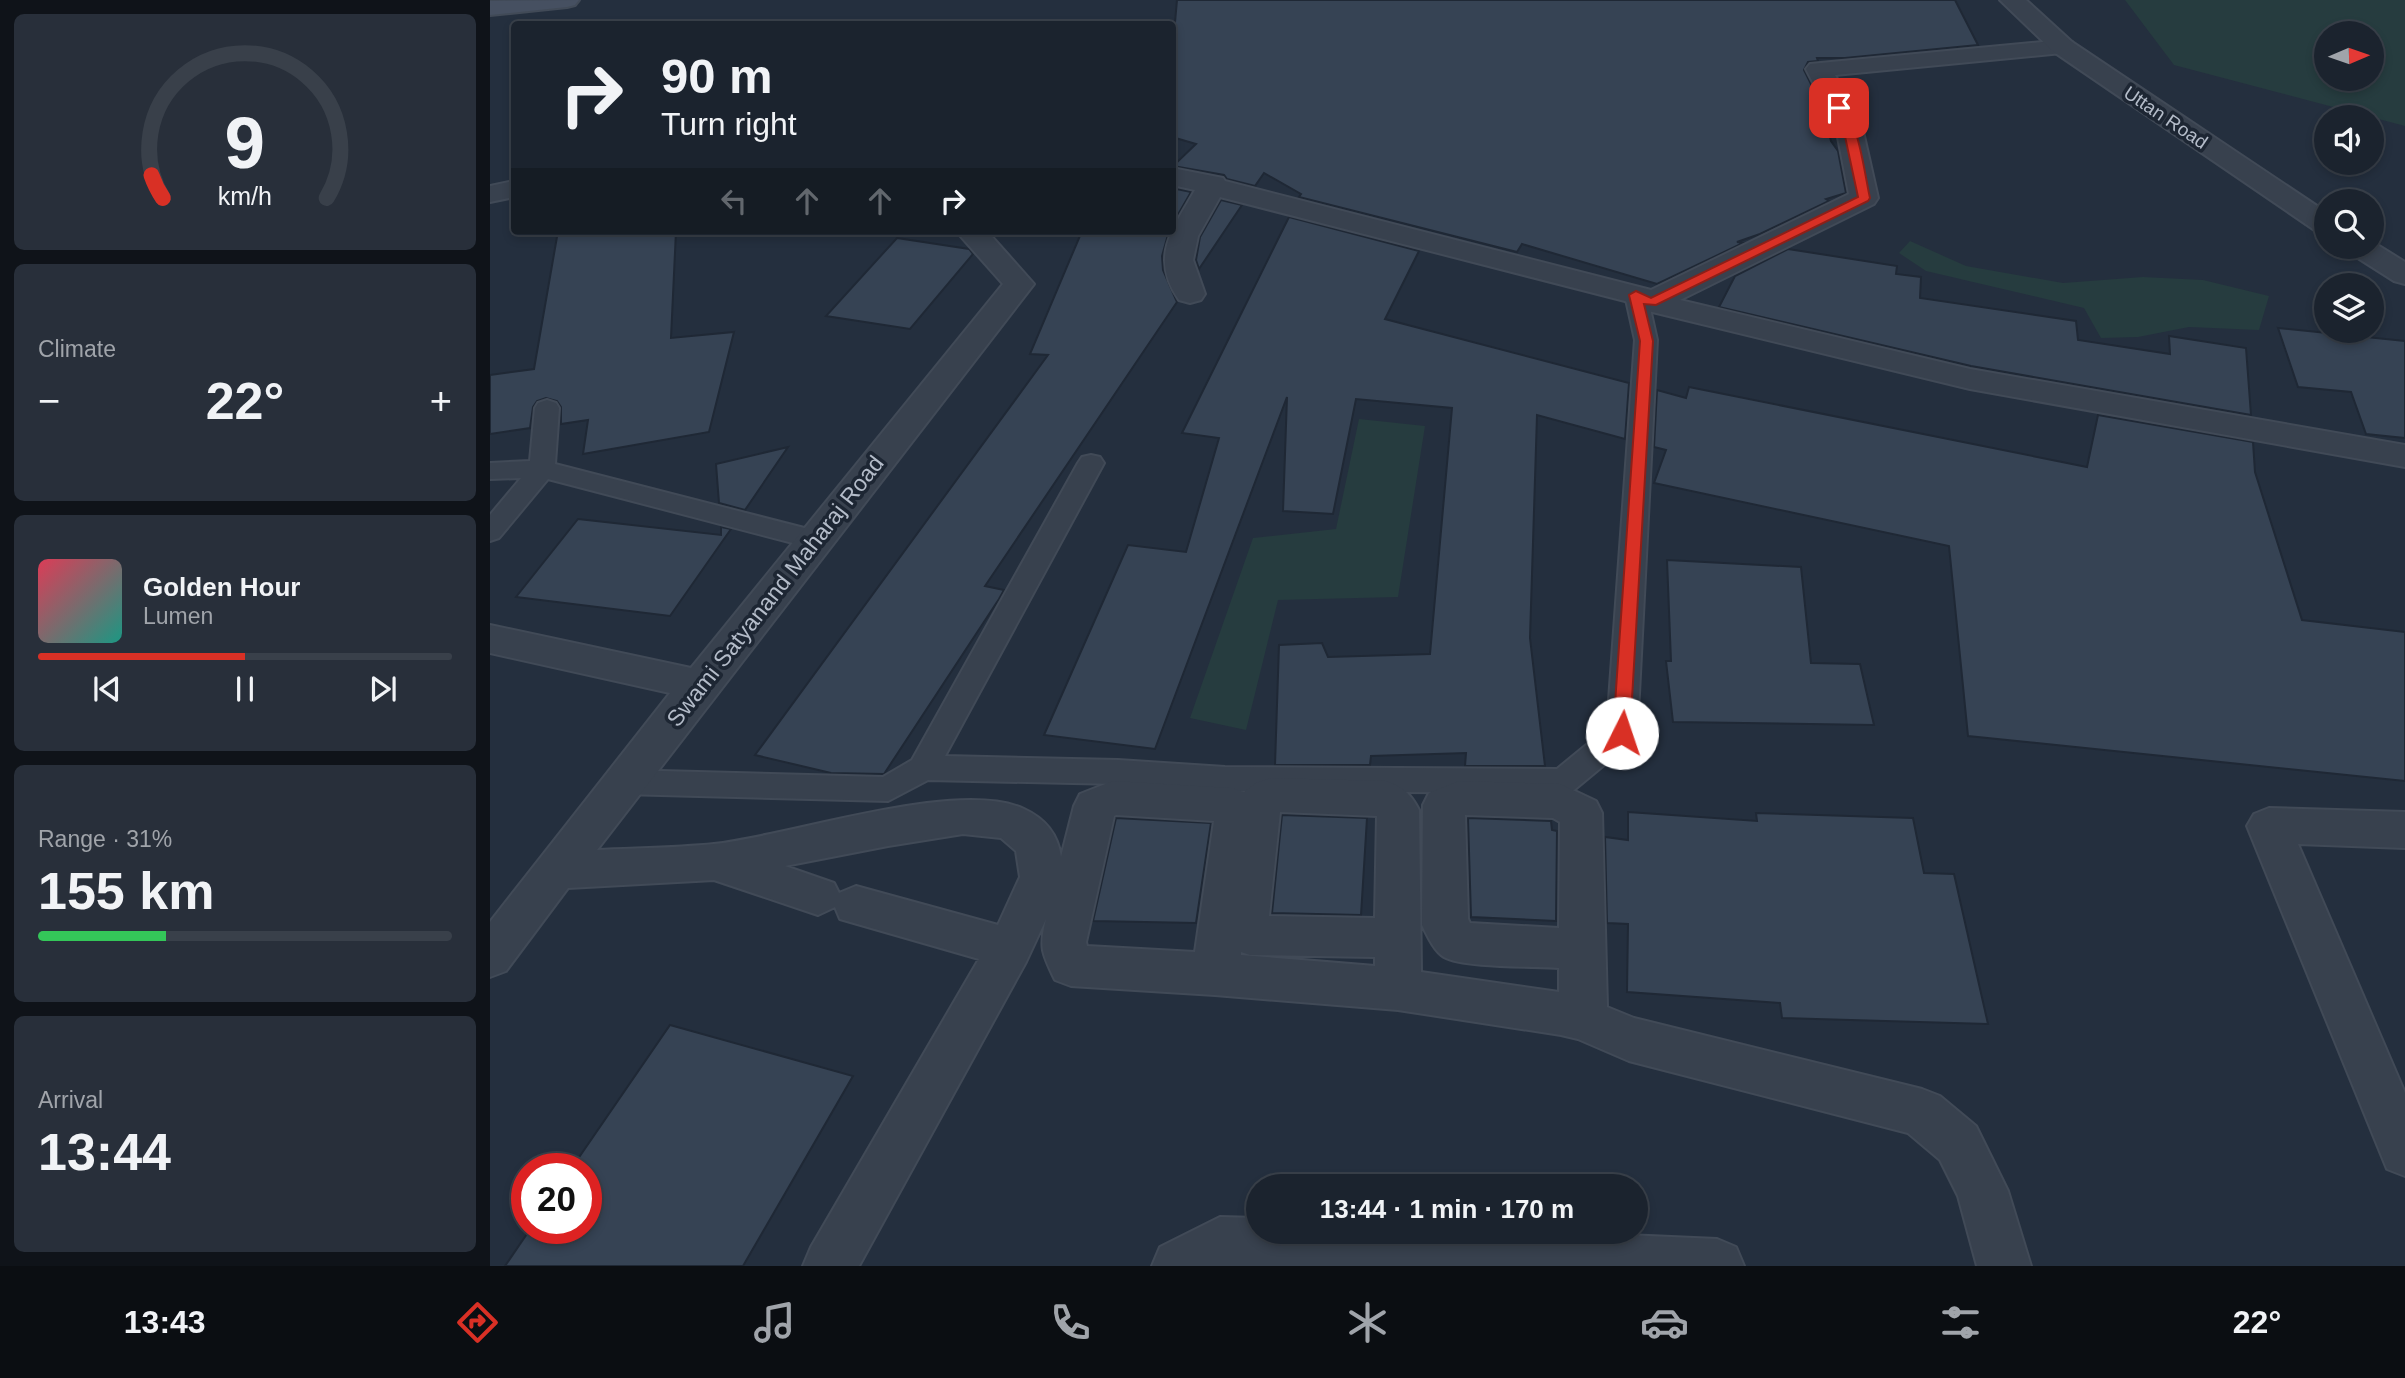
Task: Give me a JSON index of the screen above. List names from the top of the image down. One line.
{"streets":{"street":["Uttan Road","Swami Satyanand Maharaj Road"]},"north":"right","page":{"turn":["90 m","Turn right"],"tile":["Climate",["Range · 31%","155 km"],["Arrival","13:44"]],"heat":["−","22°","+"],"song":["Golden Hour","Lumen"],"limit":"20","trip":"13:44 · 1 min · 170 m","tabs":["13:43","22°"],"gauge":["9","km/h"]}}
